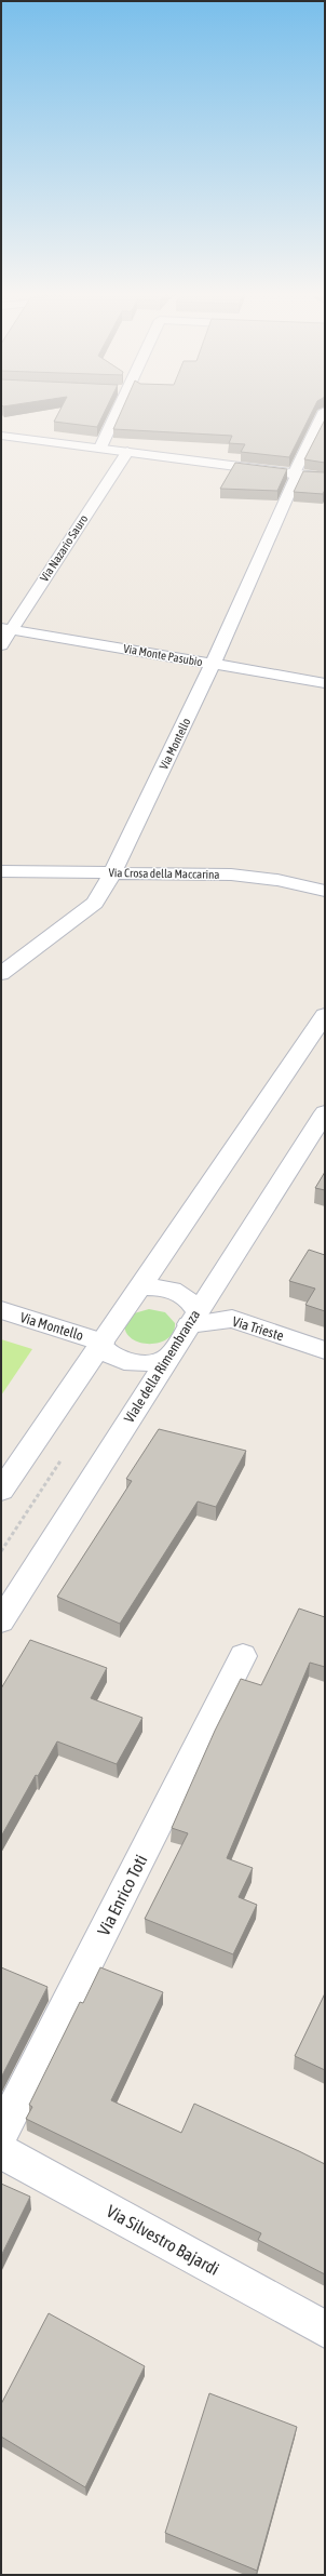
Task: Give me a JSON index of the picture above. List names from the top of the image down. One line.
{"streets":{"street":["Via Nazario Sauro","Via Monte Pasubio","Via Montello","Via Crosa della Maccarina","Via Trieste","Viale della Rimembranza","Via Enrico Toti","Via Silvestro Bajardi"]},"crossings":[["Via Nazario Sauro","Via Monte Pasubio"],["Via Monte Pasubio","Via Montello"],["Via Montello","Via Crosa della Maccarina"],["Via Montello","Via Trieste"],["Via Montello","Viale della Rimembranza"],["Via Trieste","Viale della Rimembranza"]]}
